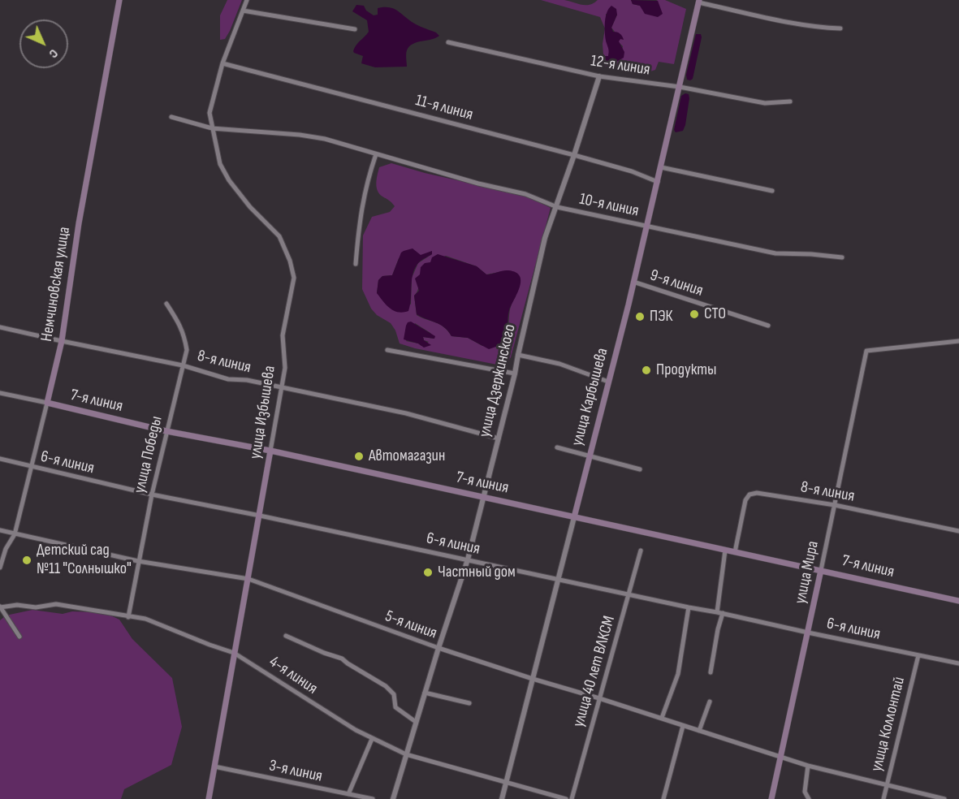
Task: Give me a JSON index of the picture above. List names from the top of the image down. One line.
{"streets":{"main road":["Немчиновская улица","улица Карбышева","7-я линия","улица Избышева","улица Мира"],"street":["12-я линия","11-я линия","10-я линия","9-я линия","8-я линия","улица Дзержинского","улица Победы","6-я линия","5-я линия","улица 40 лет ВЛКСМ","4-я линия","улица Коллонтай","3-я линия"]},"crossings":[["12-я линия","улица Дзержинского"],["12-я линия","улица Карбышева"],["11-я линия","улица Дзержинского"],["11-я линия","улица Карбышева"],["11-я линия","улица Избышева"],["10-я линия","улица Дзержинского"],["10-я линия","улица Карбышева"],["10-я линия","улица Избышева"],["9-я линия","улица Карбышева"],["Немчиновская улица","8-я линия"],["Немчиновская улица","7-я линия"],["Немчиновская улица","6-я линия"],["Немчиновская улица","5-я линия"],["8-я линия","улица Дзержинского"],["8-я линия","7-я линия"],["8-я линия","улица Избышева"],["8-я линия","улица Победы"],["8-я линия","улица Мира"],["улица Дзержинского","7-я линия"],["улица Дзержинского","6-я линия"],["улица Дзержинского","5-я линия"],["улица Дзержинского","4-я линия"],["улица Карбышева","7-я линия"],["улица Карбышева","6-я линия"],["улица Карбышева","5-я линия"],["улица Карбышева","4-я линия"],["7-я линия","улица Избышева"],["7-я линия","улица Победы"],["7-я линия","улица Мира"],["улица Избышева","6-я линия"],["улица Избышева","5-я линия"],["улица Избышева","4-я линия"],["улица Избышева","3-я линия"],["улица Победы","6-я линия"],["улица Победы","5-я линия"],["улица Победы","4-я линия"],["6-я линия","улица Мира"],["6-я линия","улица 40 лет ВЛКСМ"],["6-я линия","улица Коллонтай"],["улица Мира","5-я линия"],["5-я линия","улица 40 лет ВЛКСМ"],["5-я линия","улица Коллонтай"]],"places":["СТО","ПЭК","Продукты","Автомагазин","Детский сад №11 \"Солнышко\"","Частный дом"],"north":"bottom right"}
